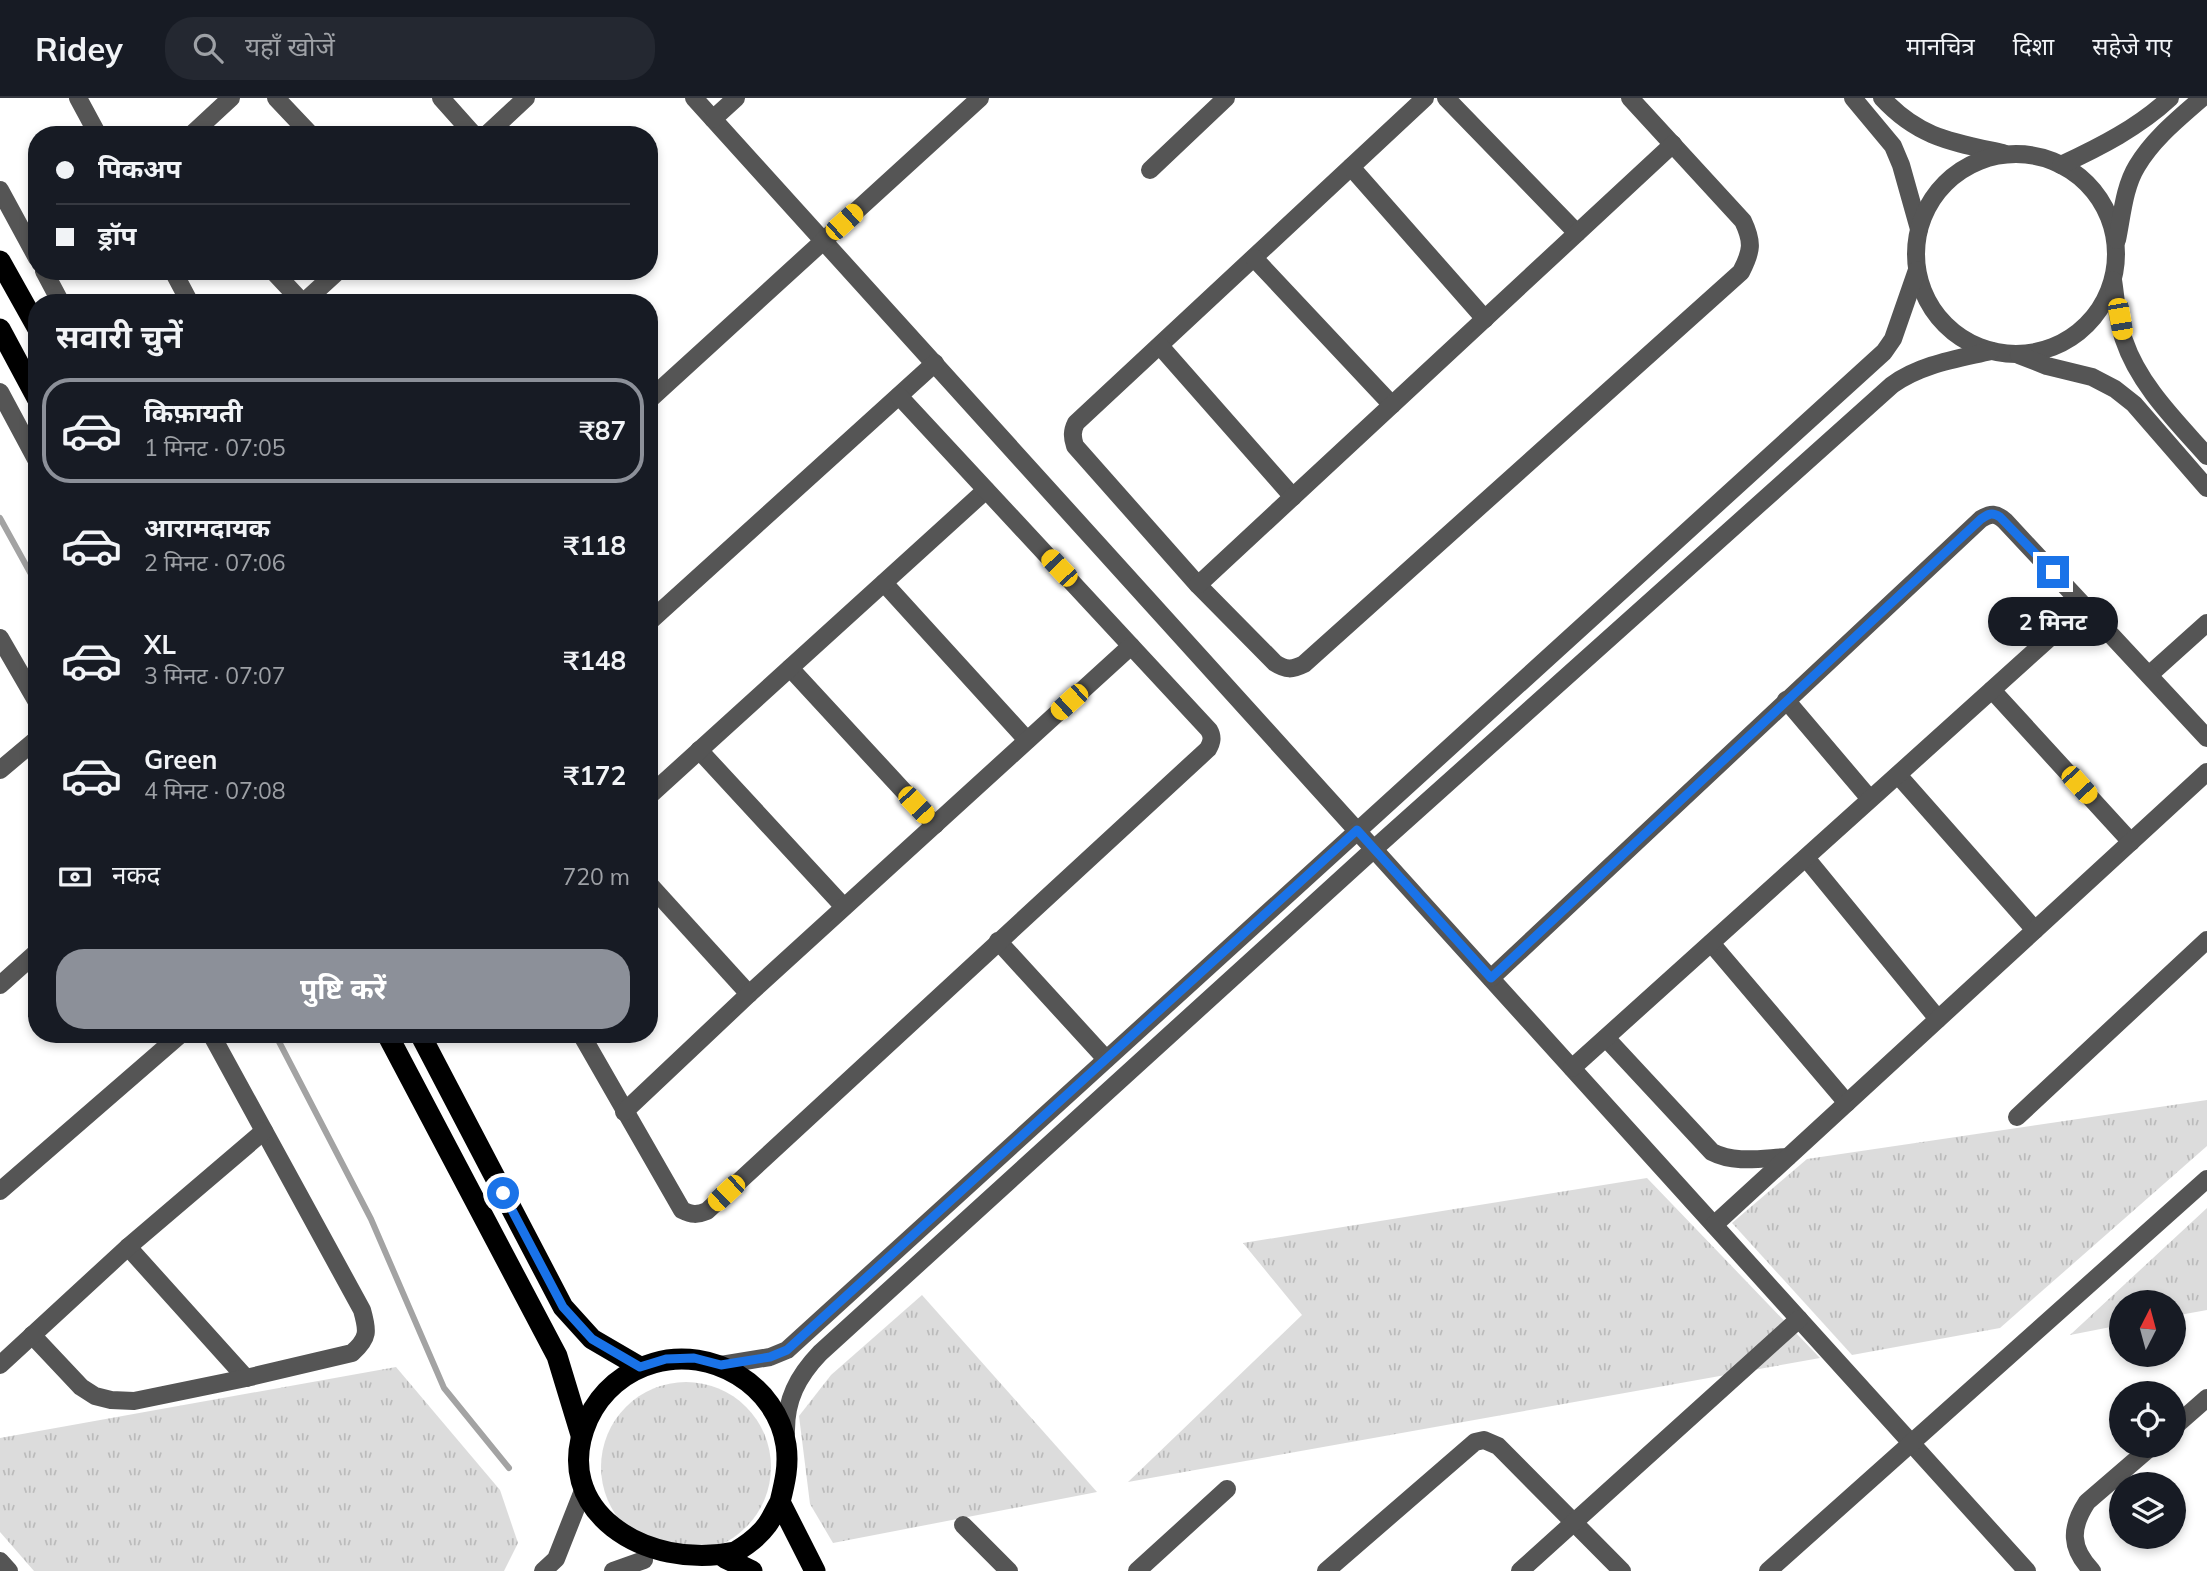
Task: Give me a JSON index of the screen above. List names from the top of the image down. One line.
{"north":"top","page":{"header":"Ridey","search":"यहाँ खोजें","nav":["मानचित्र","दिशा","सहेजे गए"],"banner":["पिकअप","ड्रॉप"],"heading":"सवारी चुनें","list":[{"name":"किफ़ायती","note":"1 मिनट · 07:05","value":"₹87"},{"name":"आरामदायक","note":"2 मिनट · 07:06","value":"₹118"},{"name":"XL","note":"3 मिनट · 07:07","value":"₹148"},{"name":"Green","note":"4 मिनट · 07:08","value":"₹172"}],"bubble":"2 मिनट","pay":["नकद","720 m"],"buttons":"पुष्टि करें"}}
